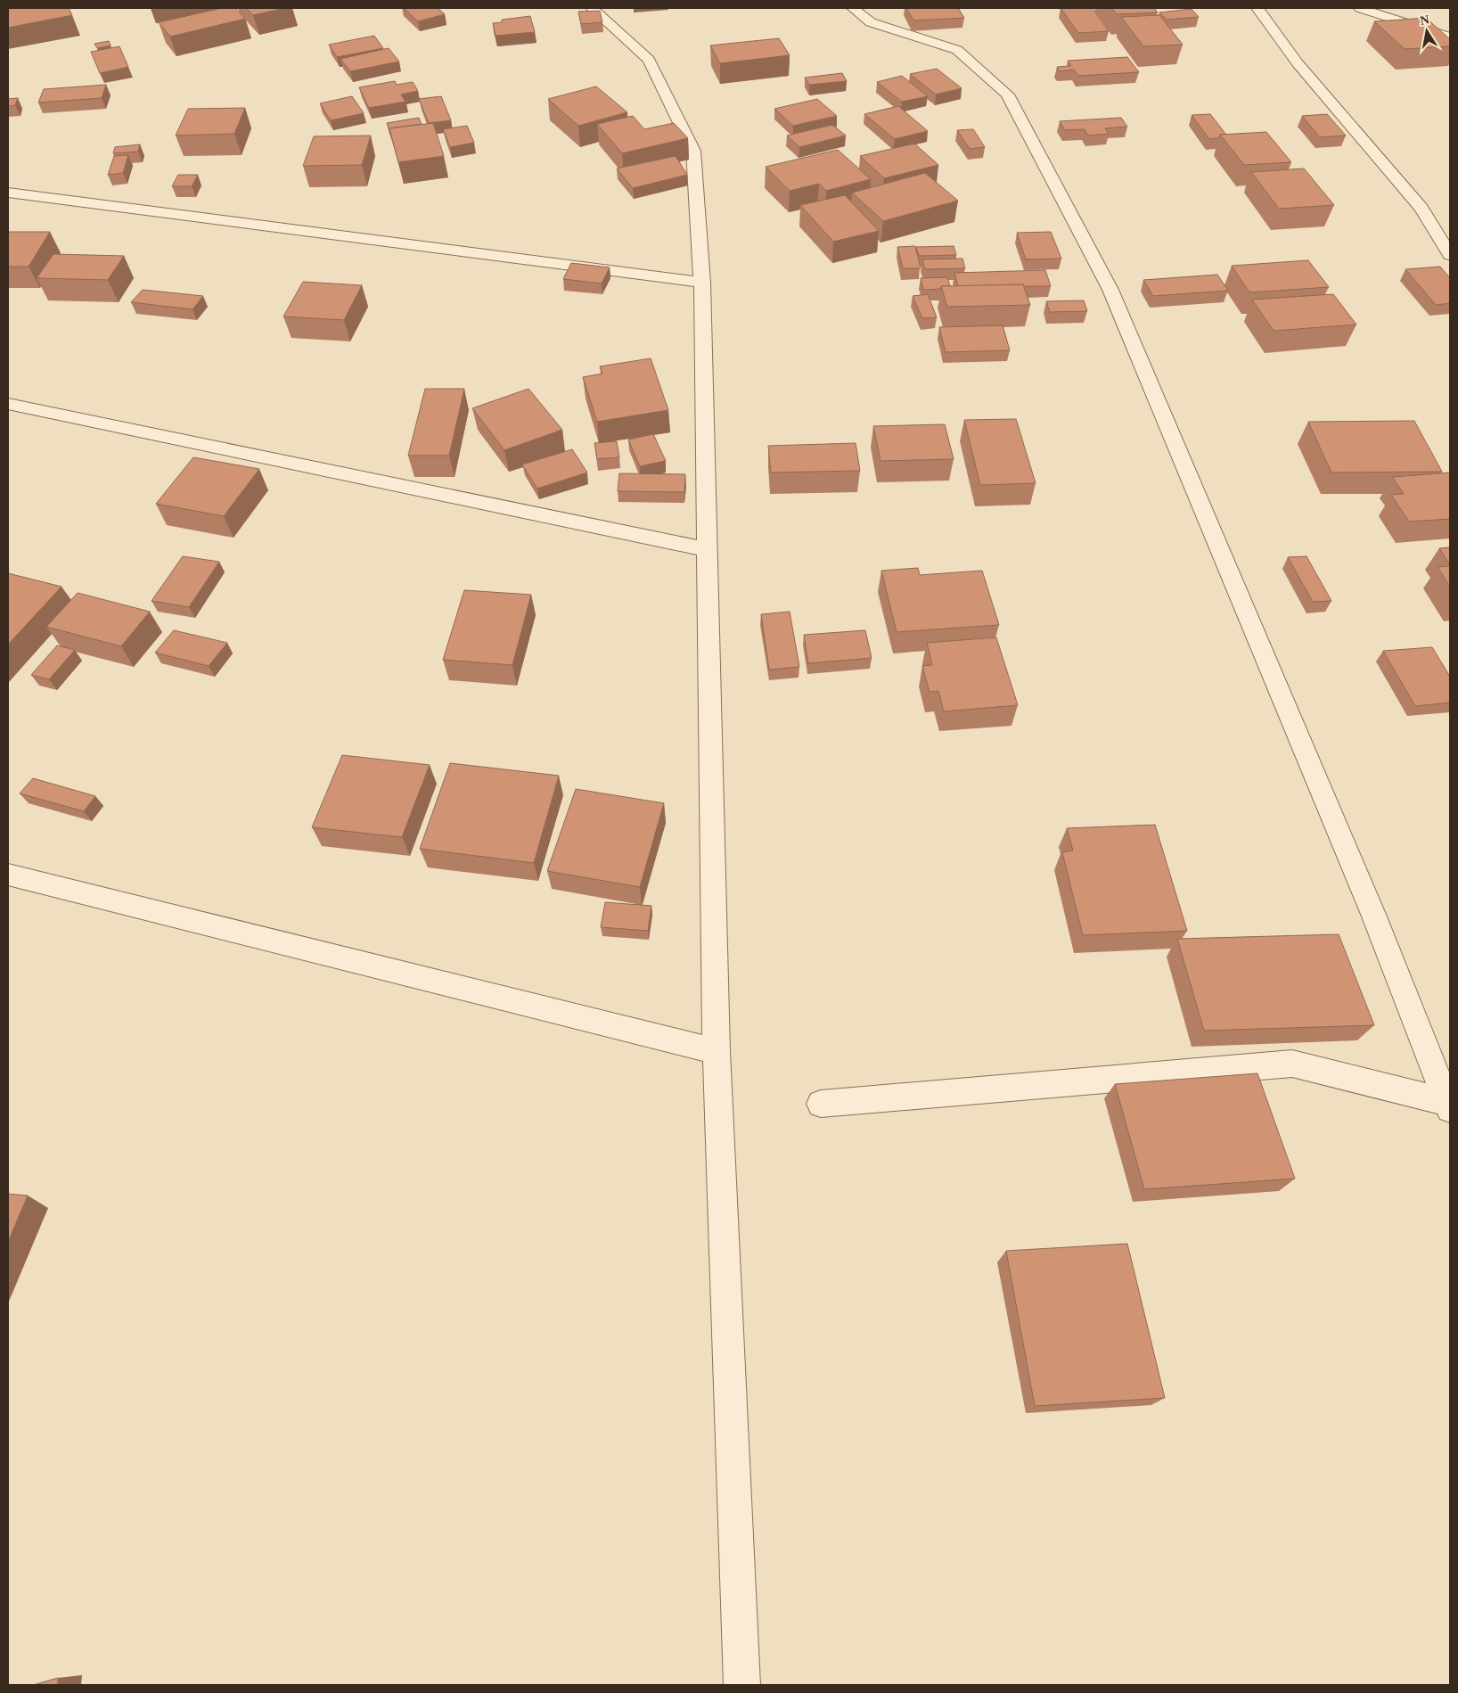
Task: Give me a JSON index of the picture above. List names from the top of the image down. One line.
{"north":"top"}
